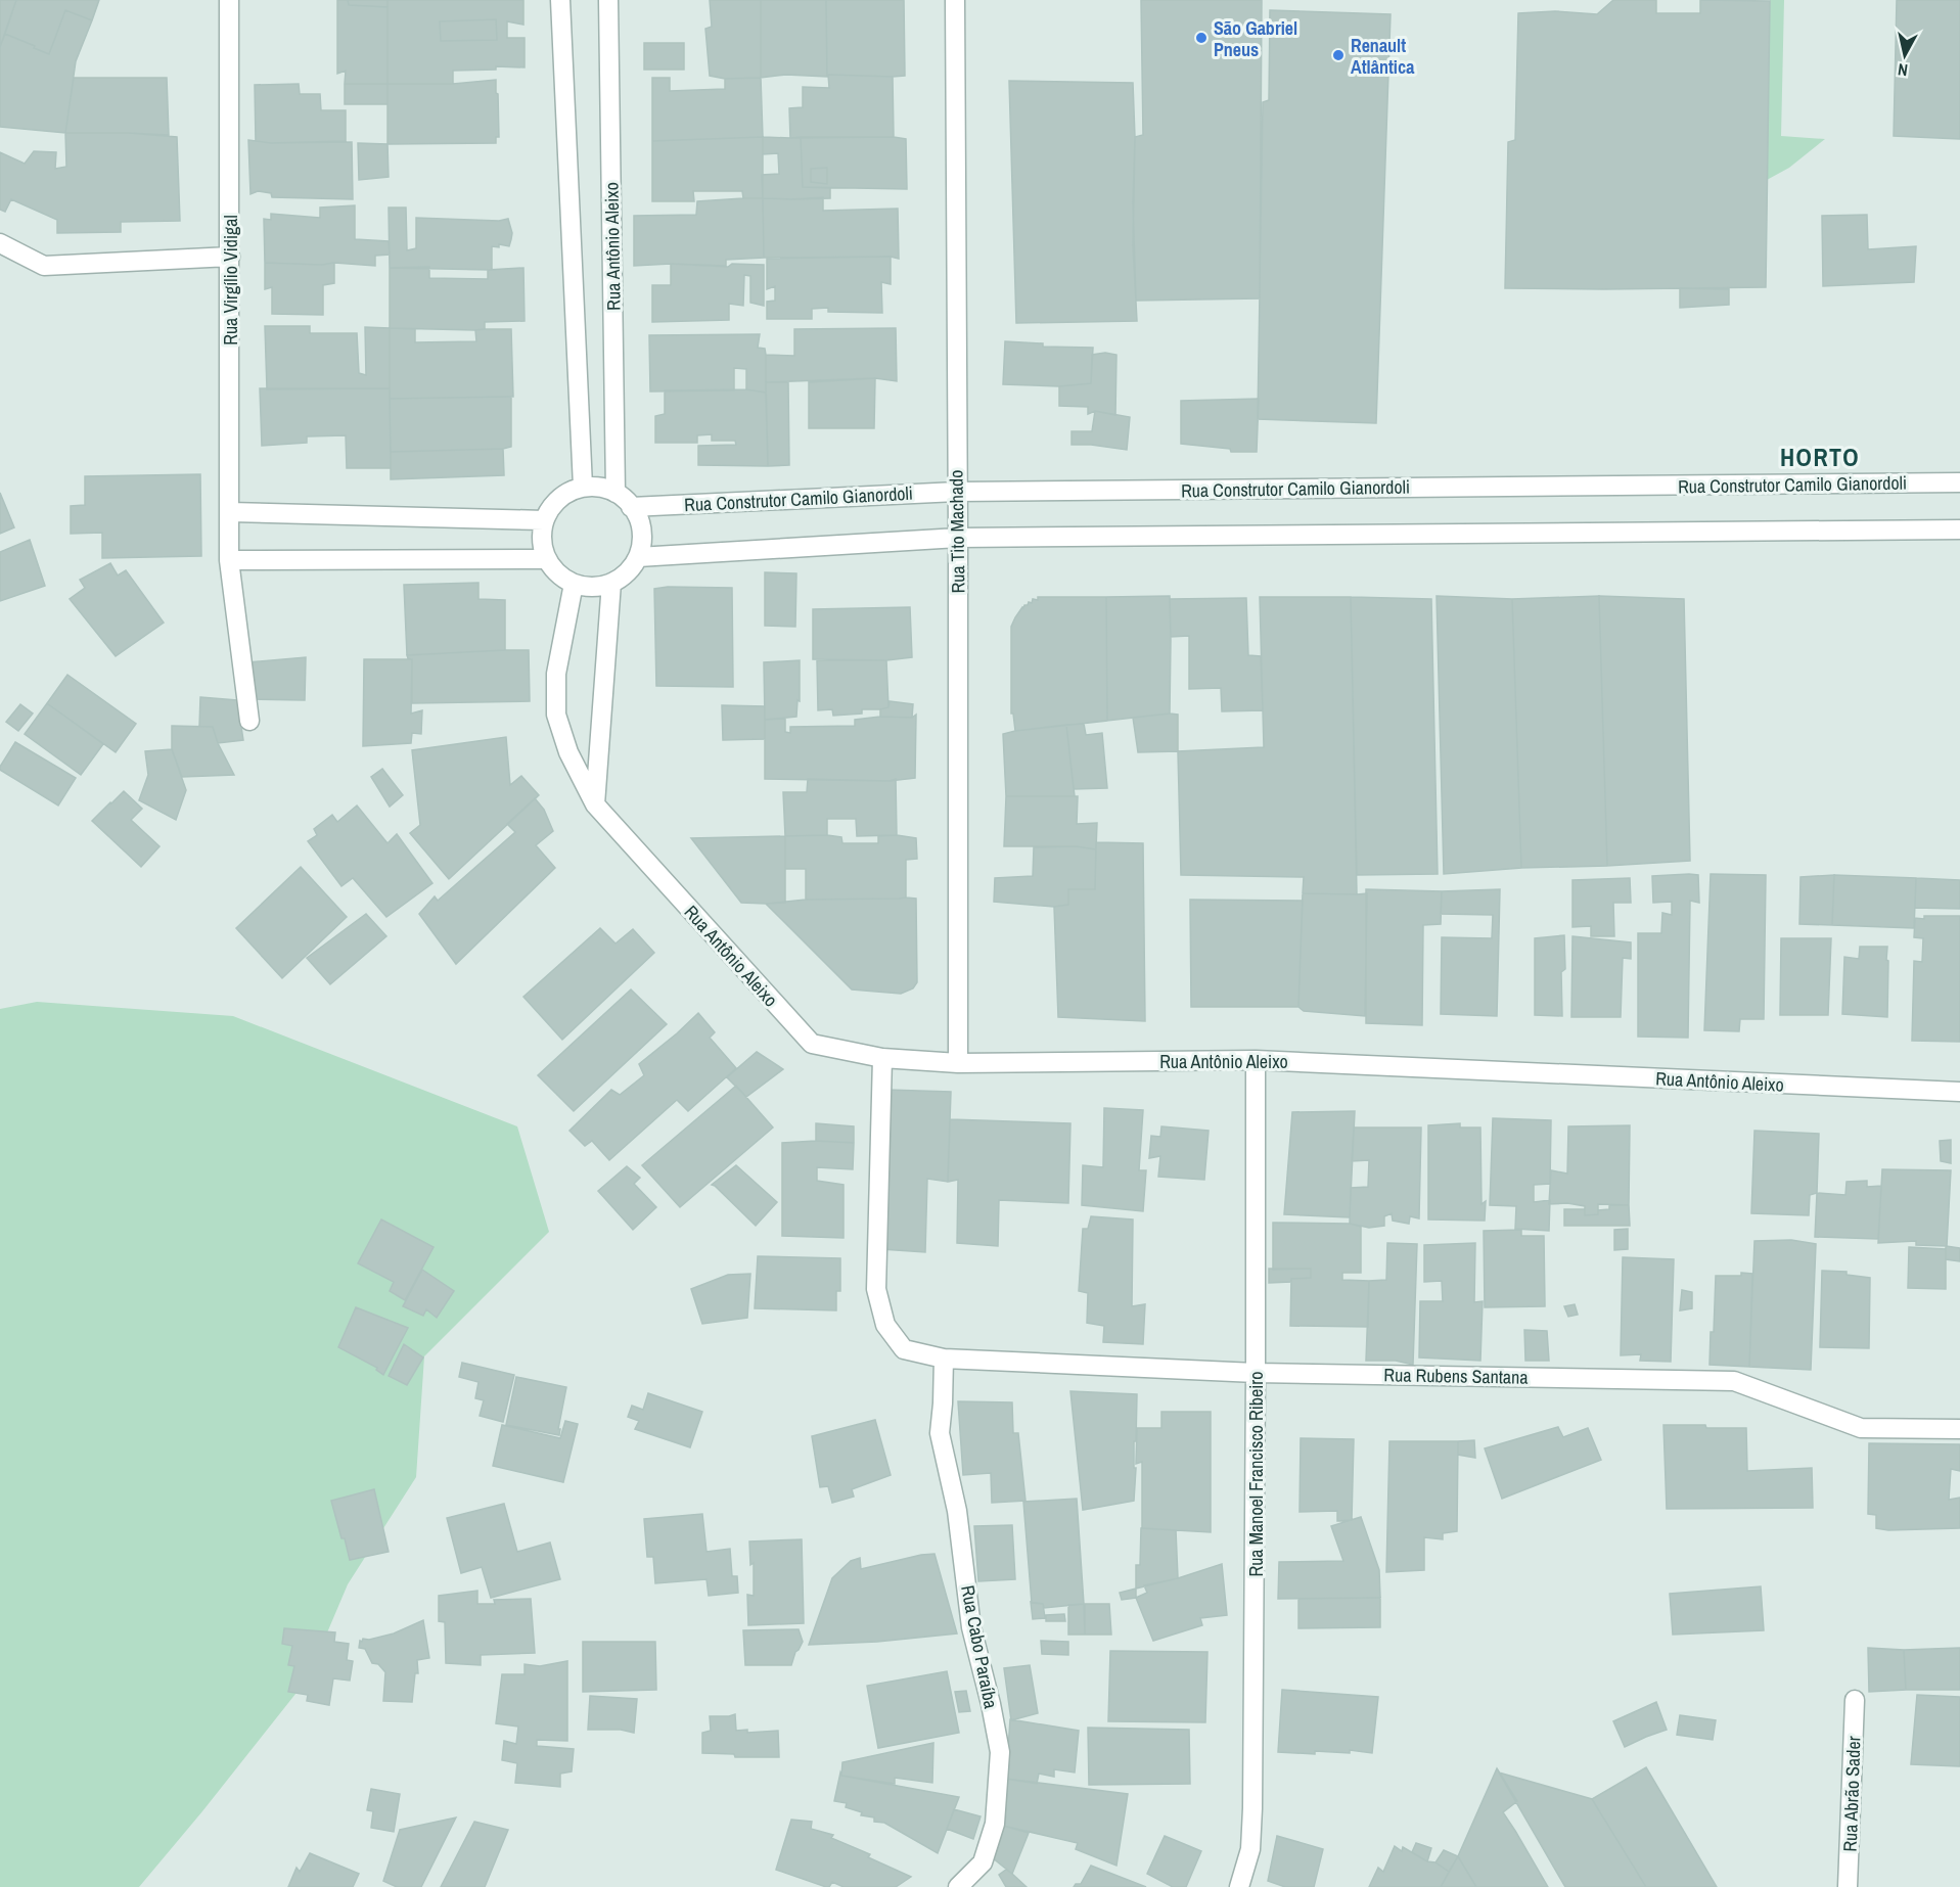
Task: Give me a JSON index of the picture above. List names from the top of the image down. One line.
{"streets":{"street":["Rua Antônio Aleixo","Rua Virgílio Vidigal","Rua Construtor Camilo Gianordoli","Rua Tito Machado","Rua Rubens Santana","Rua Manoel Francisco Ribeiro","Rua Cabo Paraíba","Rua Abrão Sader"]},"crossings":[["Rua Antônio Aleixo","Rua Construtor Camilo Gianordoli"],["Rua Antônio Aleixo","Rua Tito Machado"],["Rua Antônio Aleixo","Rua Rubens Santana"],["Rua Antônio Aleixo","Rua Manoel Francisco Ribeiro"],["Rua Construtor Camilo Gianordoli","Rua Tito Machado"],["Rua Rubens Santana","Rua Manoel Francisco Ribeiro"],["Rua Rubens Santana","Rua Cabo Paraíba"]],"districts":["HORTO"],"places":["São Gabriel Pneus","Renault Atlântica"],"north":"bottom"}
